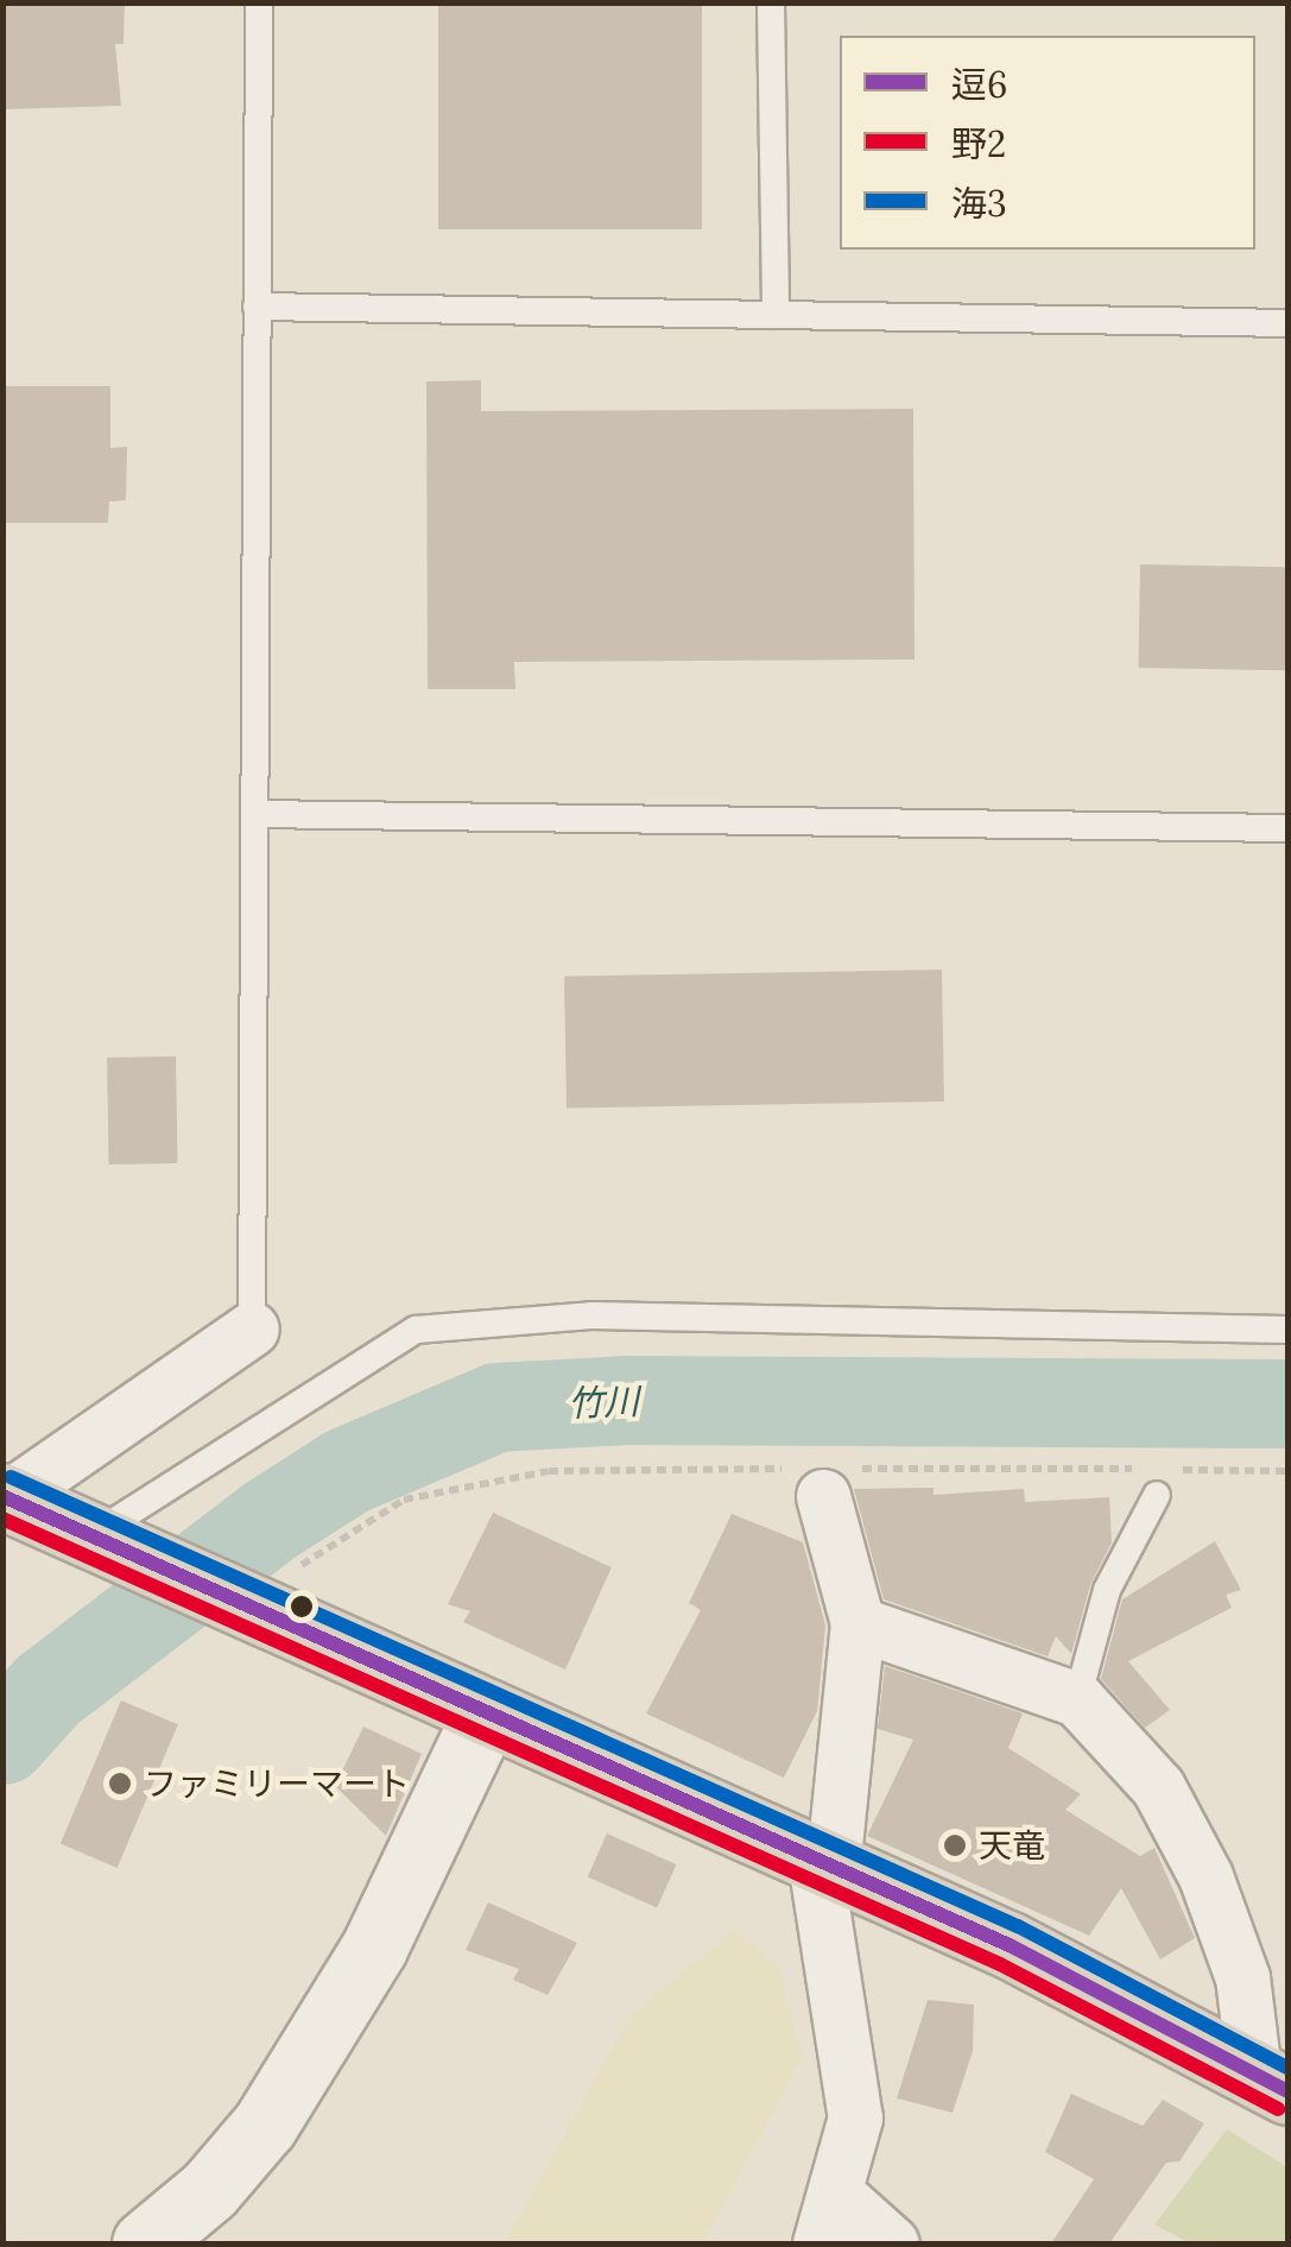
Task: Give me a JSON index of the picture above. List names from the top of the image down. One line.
{"water":["竹川"],"places":["ファミリーマート","天竜"],"lines":["transit line 海3","transit line 逗6","transit line 野2"],"legend":["逗6","野2","海3"]}
